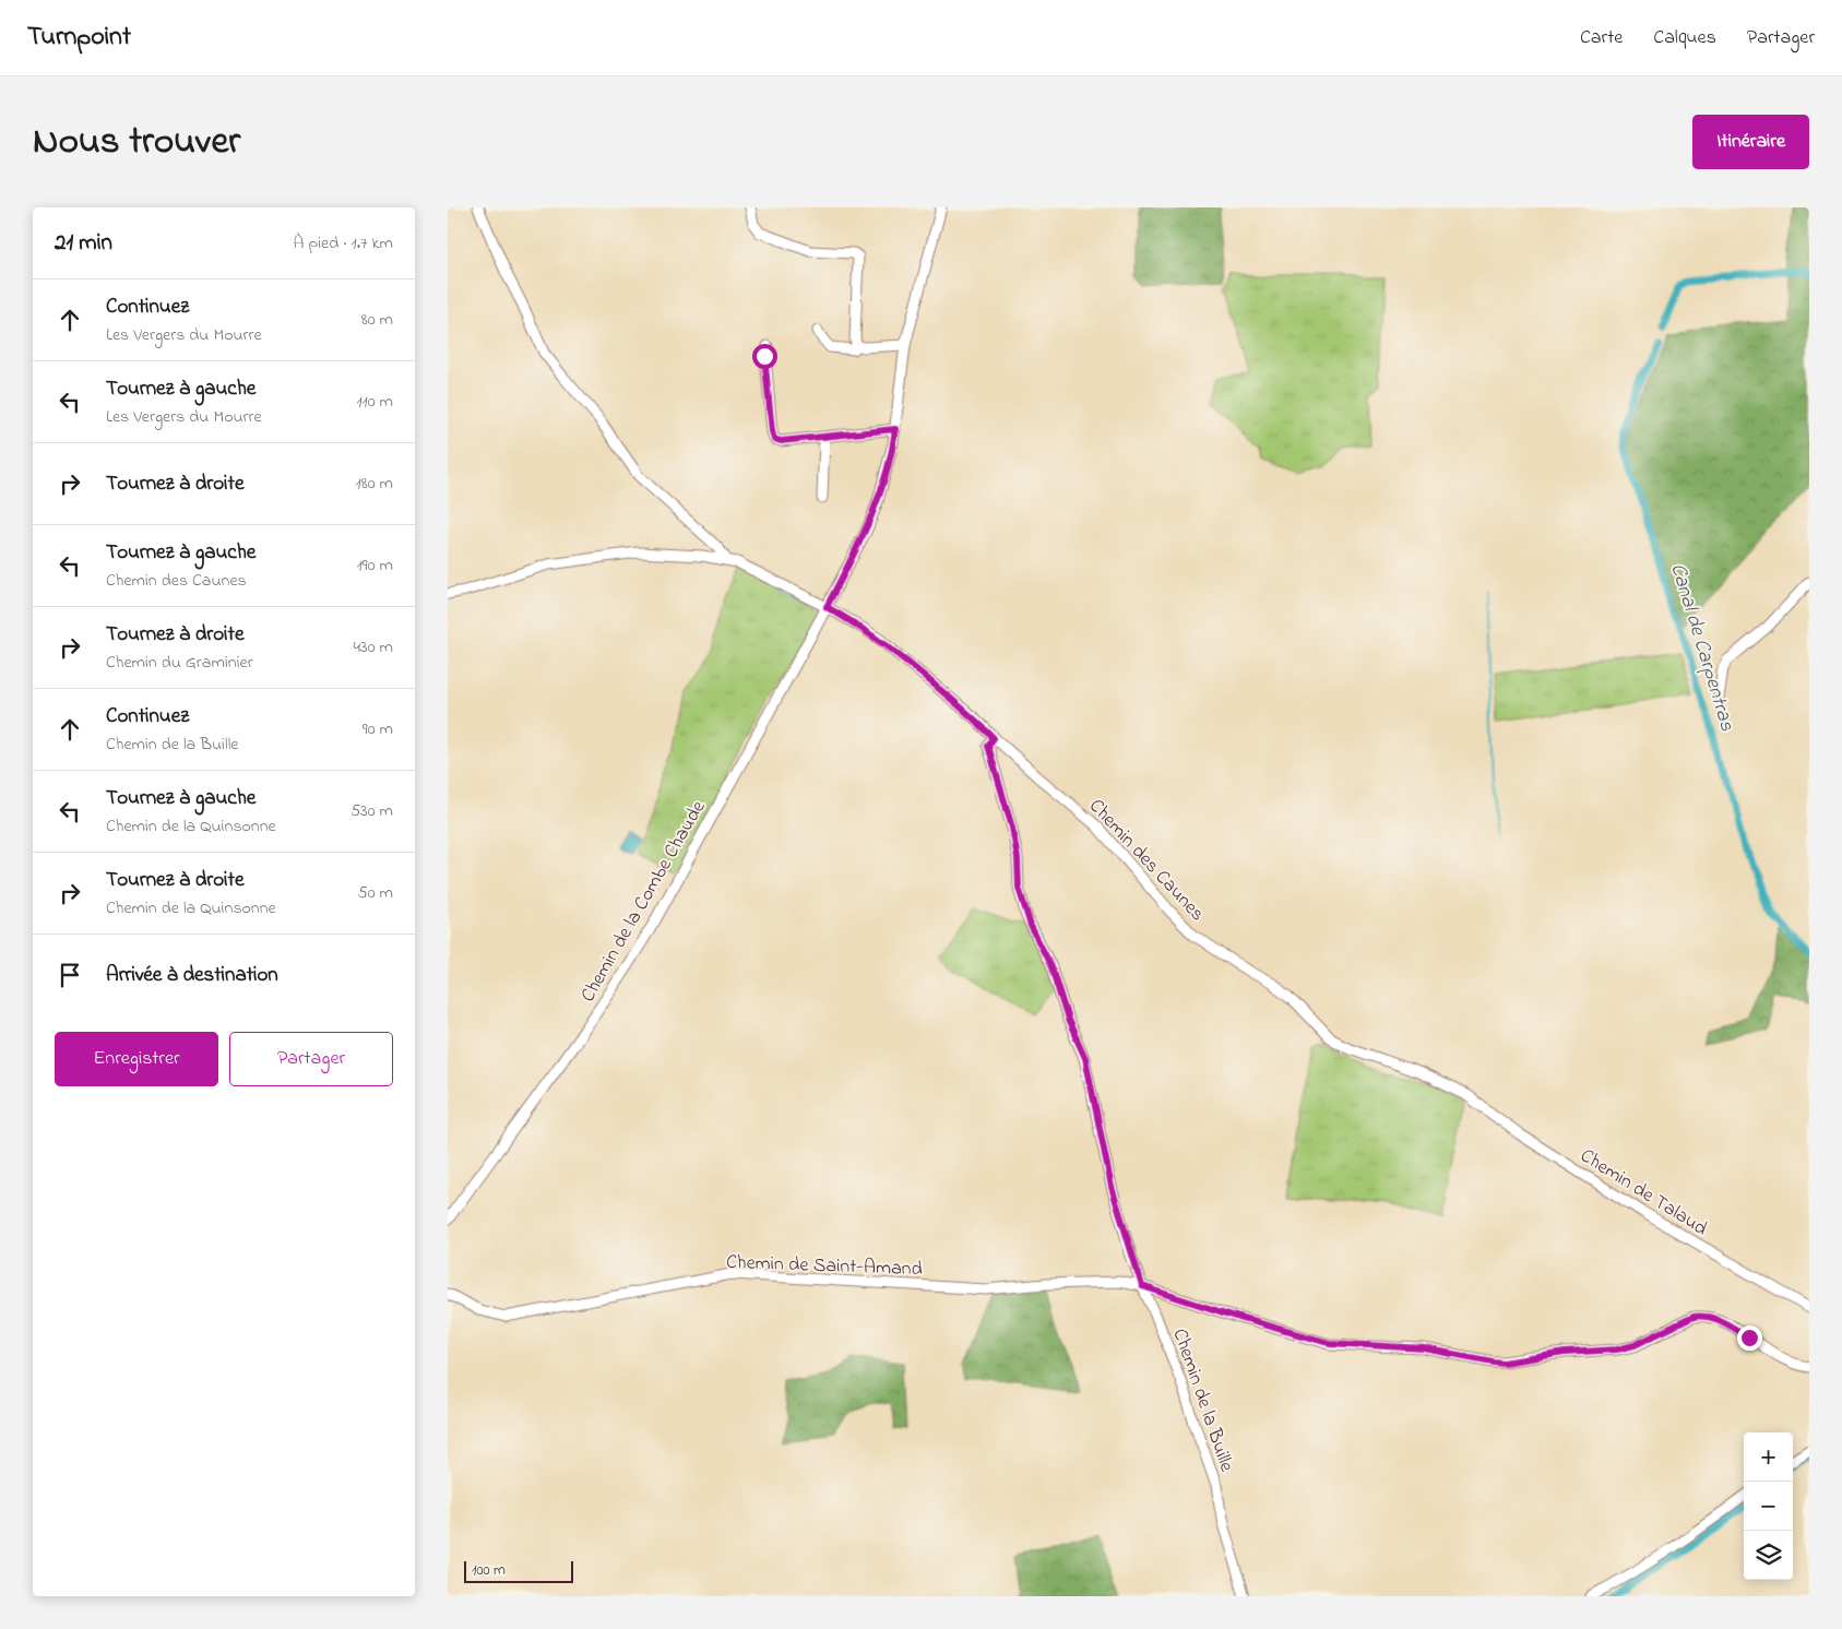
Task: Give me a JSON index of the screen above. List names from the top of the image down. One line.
{"streets":{"street":["Chemin des Caunes","Chemin de la Combe Chaude","Chemin de Talaud","Chemin de Saint-Amand","Chemin de la Buille"]},"crossings":[["Chemin des Caunes","Chemin de la Combe Chaude"],["Chemin des Caunes","Chemin de Talaud"],["Chemin des Caunes","Chemin de la Buille"],["Chemin de Saint-Amand","Chemin de la Buille"]],"water":["Canal de Carpentras"],"scale_bar":"100 m","page":{"header":"Turnpoint","nav":["Carte","Calques","Partager"],"title":"Nous trouver","buttons":["Itinéraire",["Enregistrer","Partager"]],"heading":["21 min","À pied · 1.7 km"],"list":[["Continuez","Les Vergers du Mourre","80 m"],["Tournez à gauche","Les Vergers du Mourre","110 m"],["Tournez à droite","180 m"],["Tournez à gauche","Chemin des Caunes","190 m"],["Tournez à droite","Chemin du Graminier","430 m"],["Continuez","Chemin de la Buille","90 m"],["Tournez à gauche","Chemin de la Quinsonne","530 m"],["Tournez à droite","Chemin de la Quinsonne","50 m"],"Arrivée à destination"],"map_buttons":["+","−"],"scale":"100 m"}}
